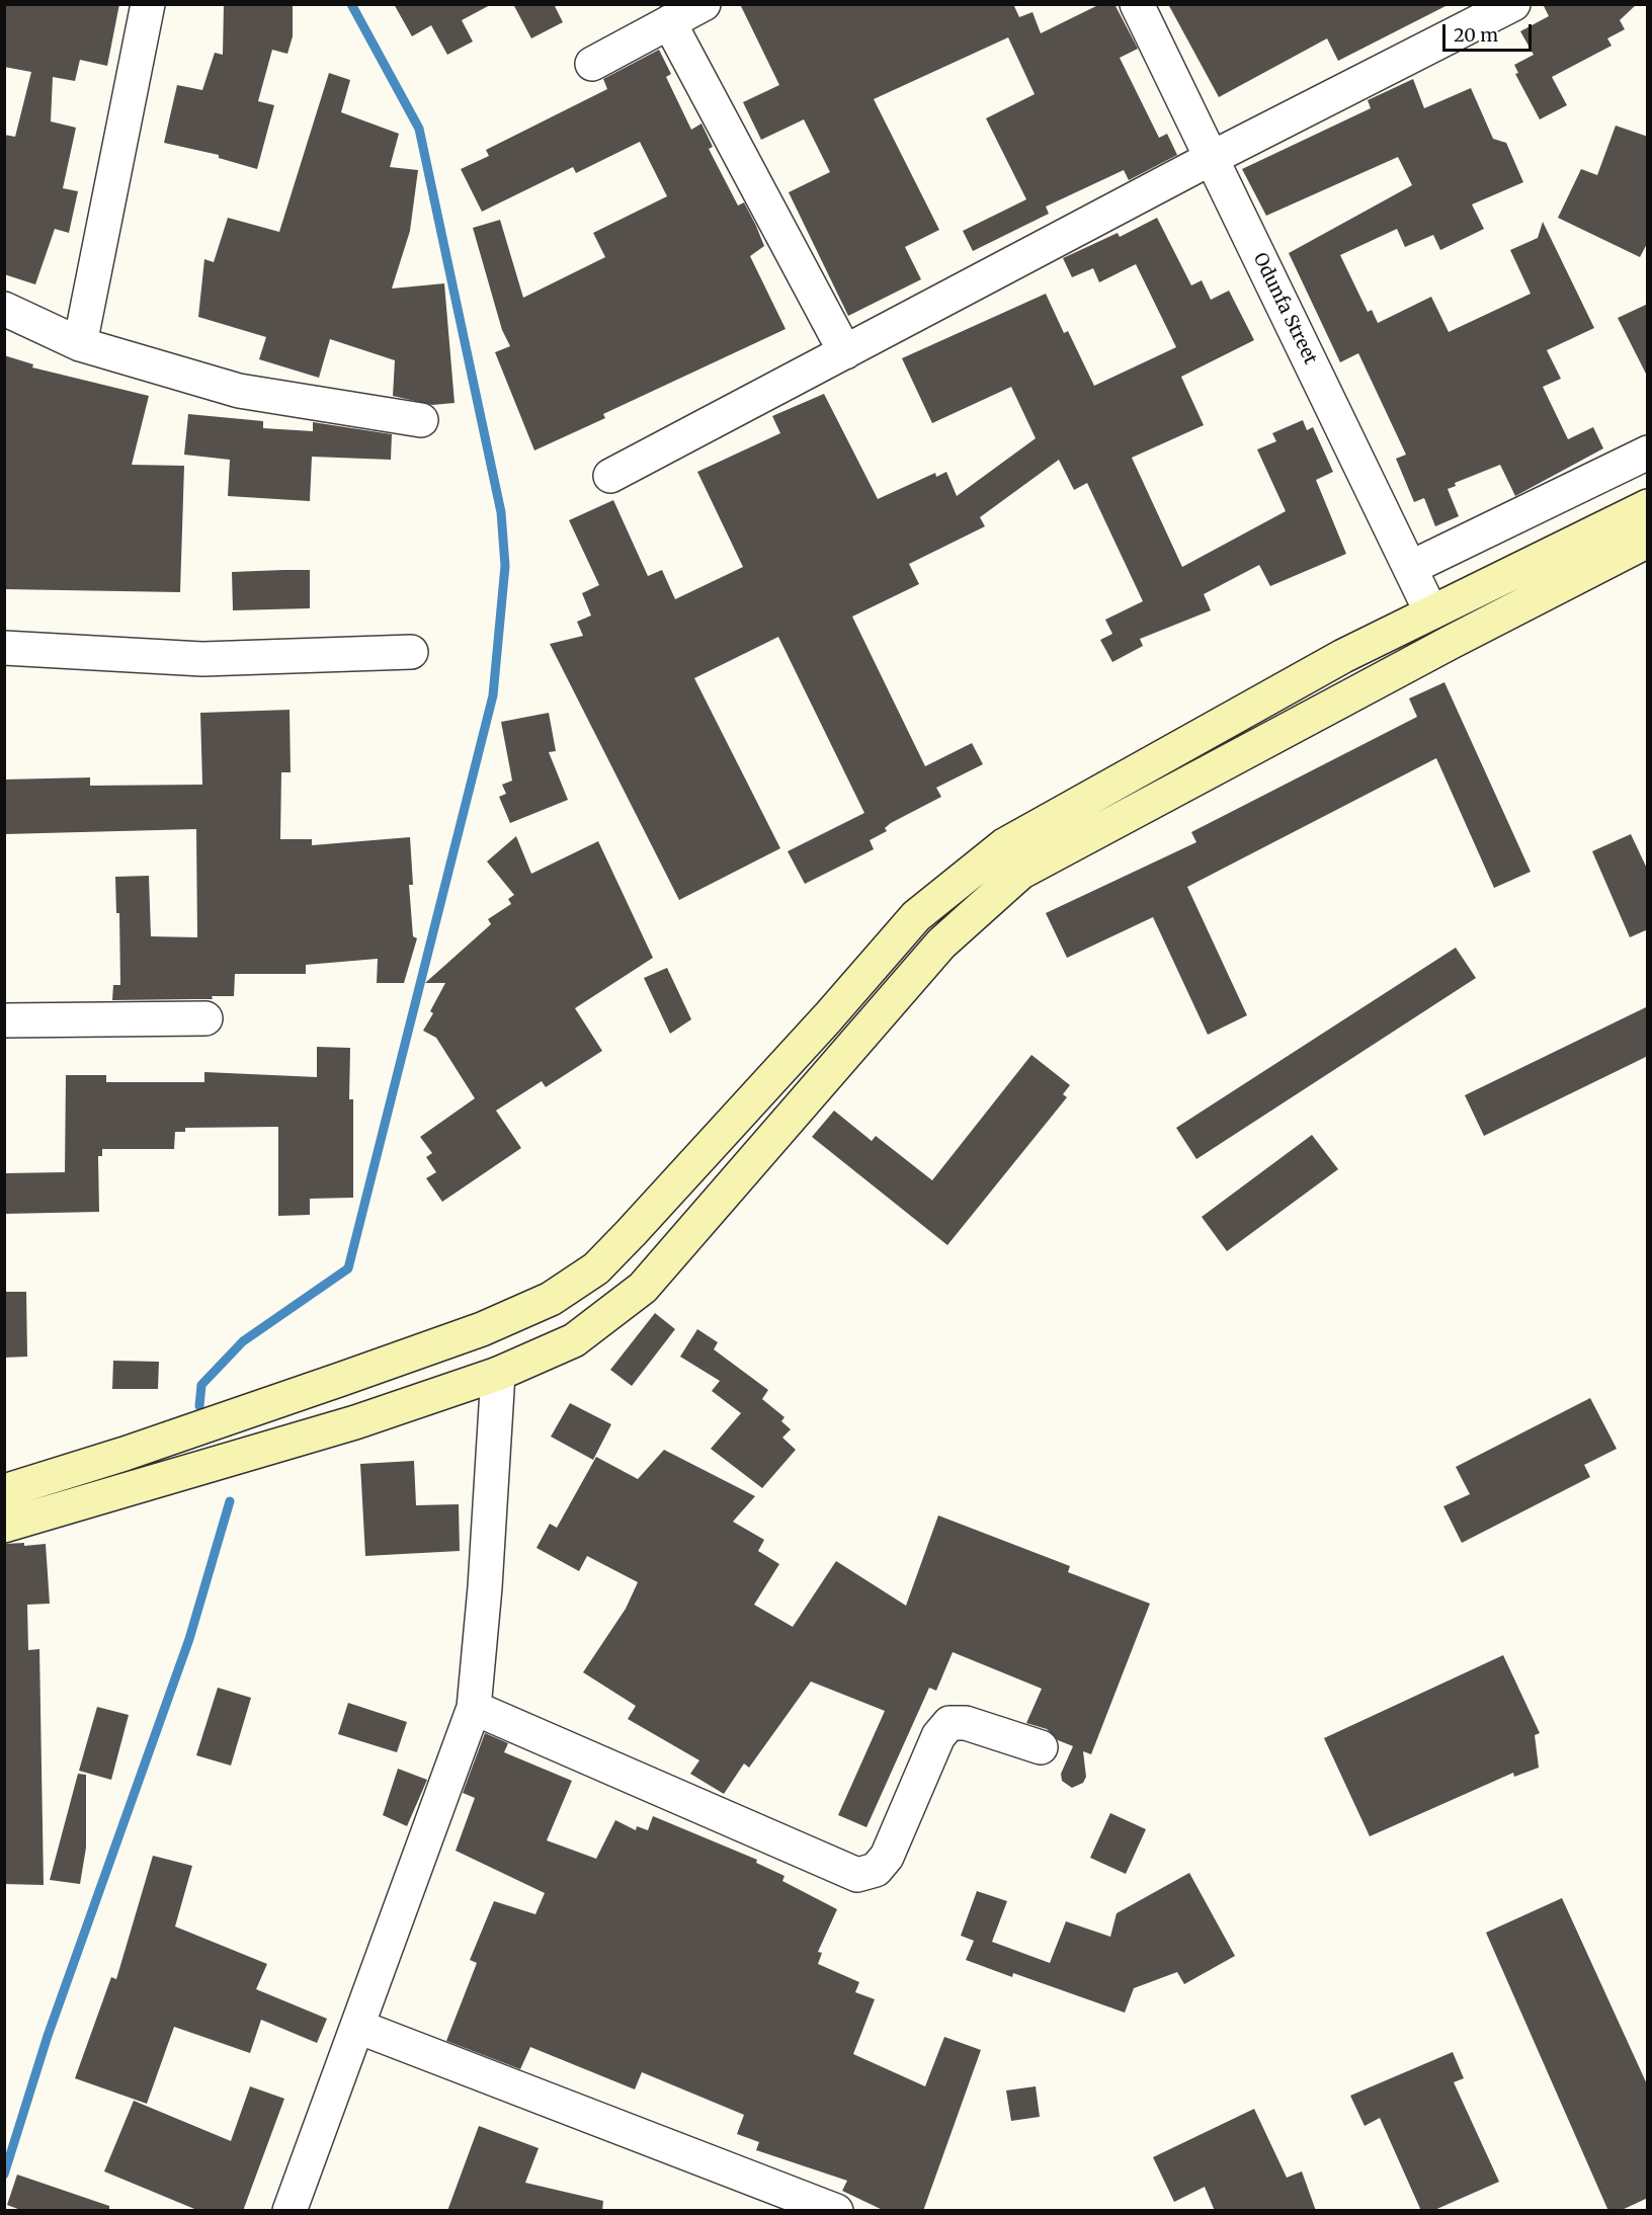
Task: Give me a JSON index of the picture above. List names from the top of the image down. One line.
{"streets":{"street":["Odunfa Street"]},"scale_bar":"20 m"}
